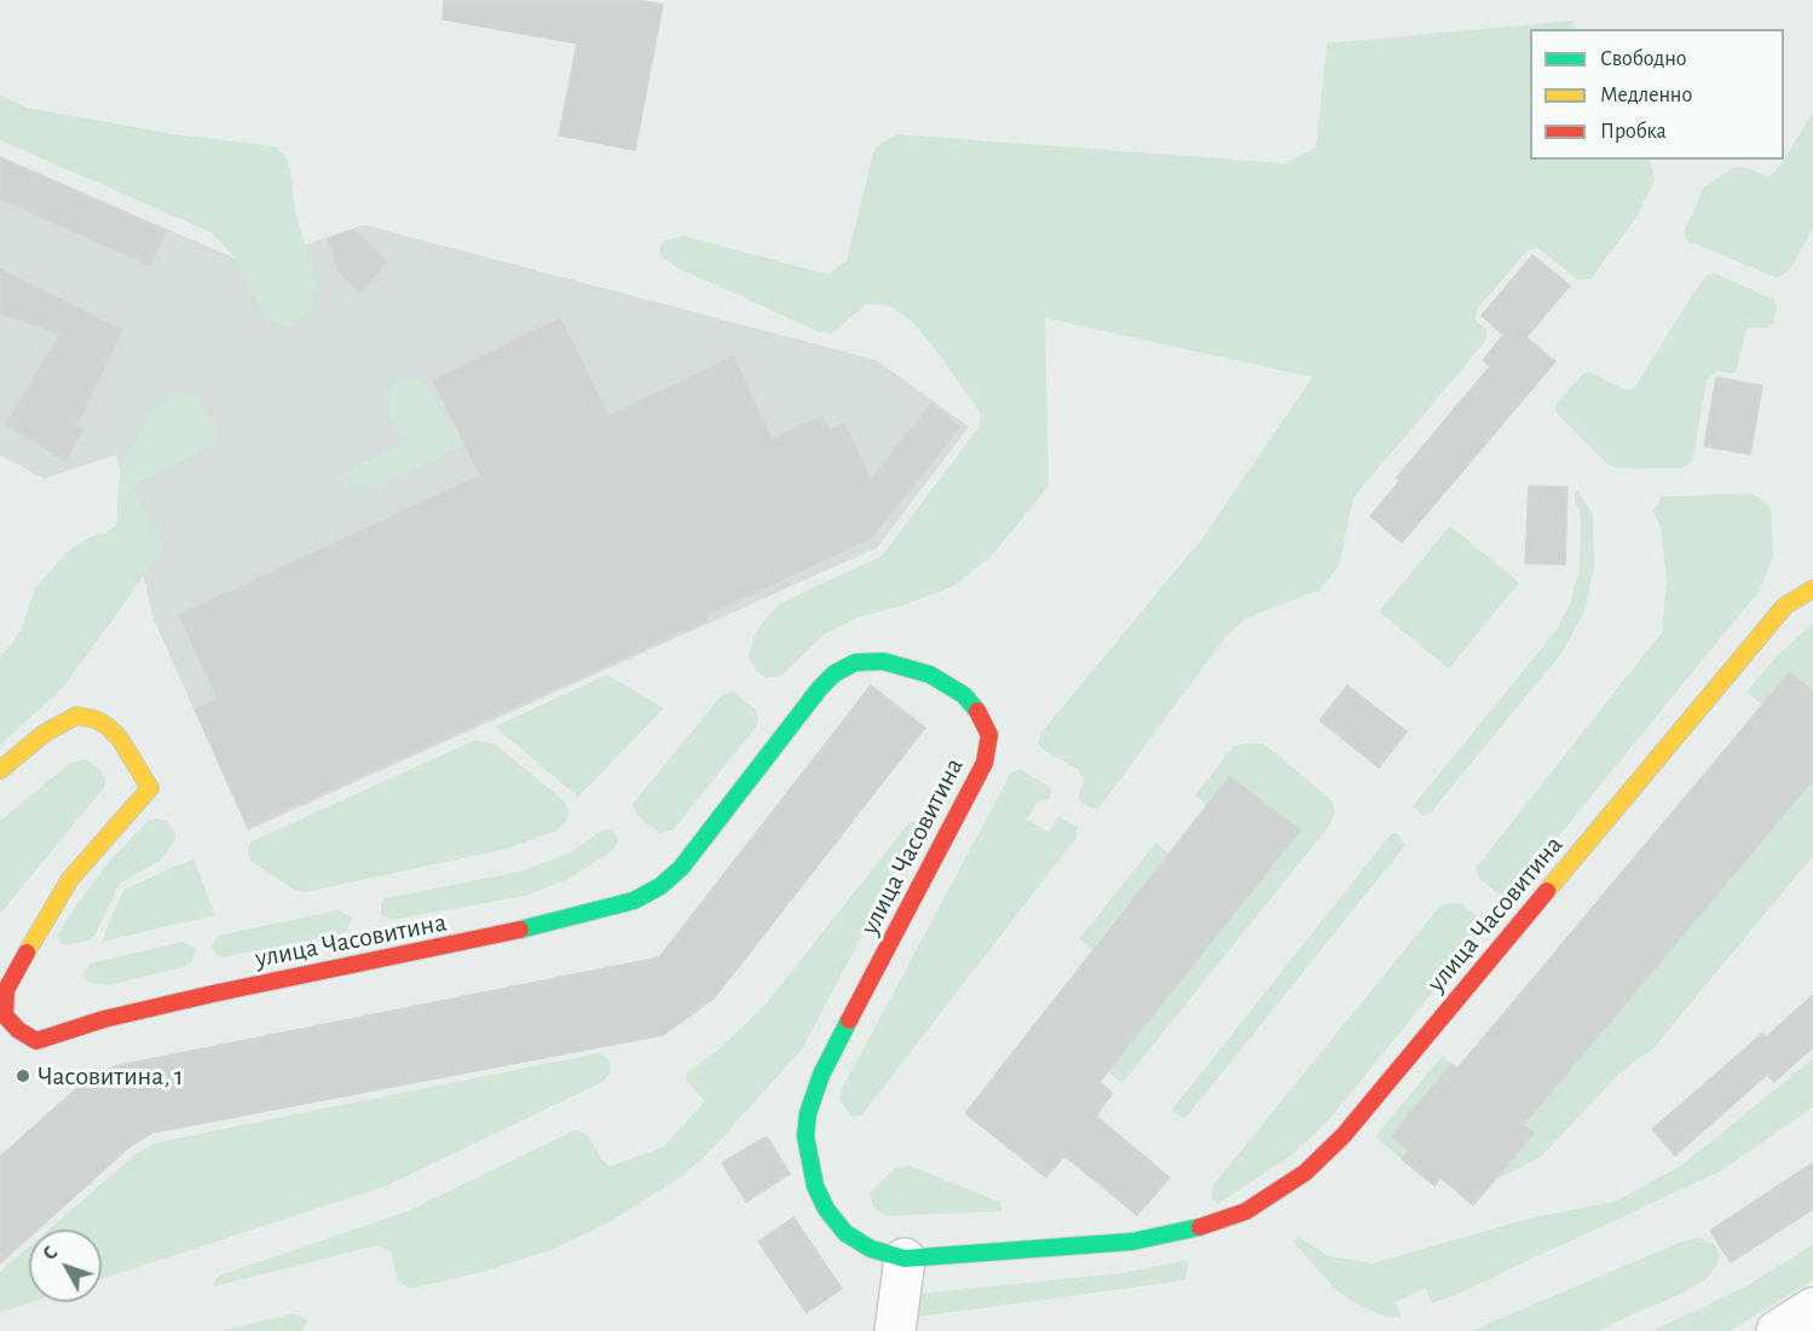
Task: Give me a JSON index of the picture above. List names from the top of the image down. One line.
{"streets":{"street":["улица Часовитина"]},"places":["Часовитина, 1"],"legend":["Свободно","Медленно","Пробка"],"north":"top left"}
